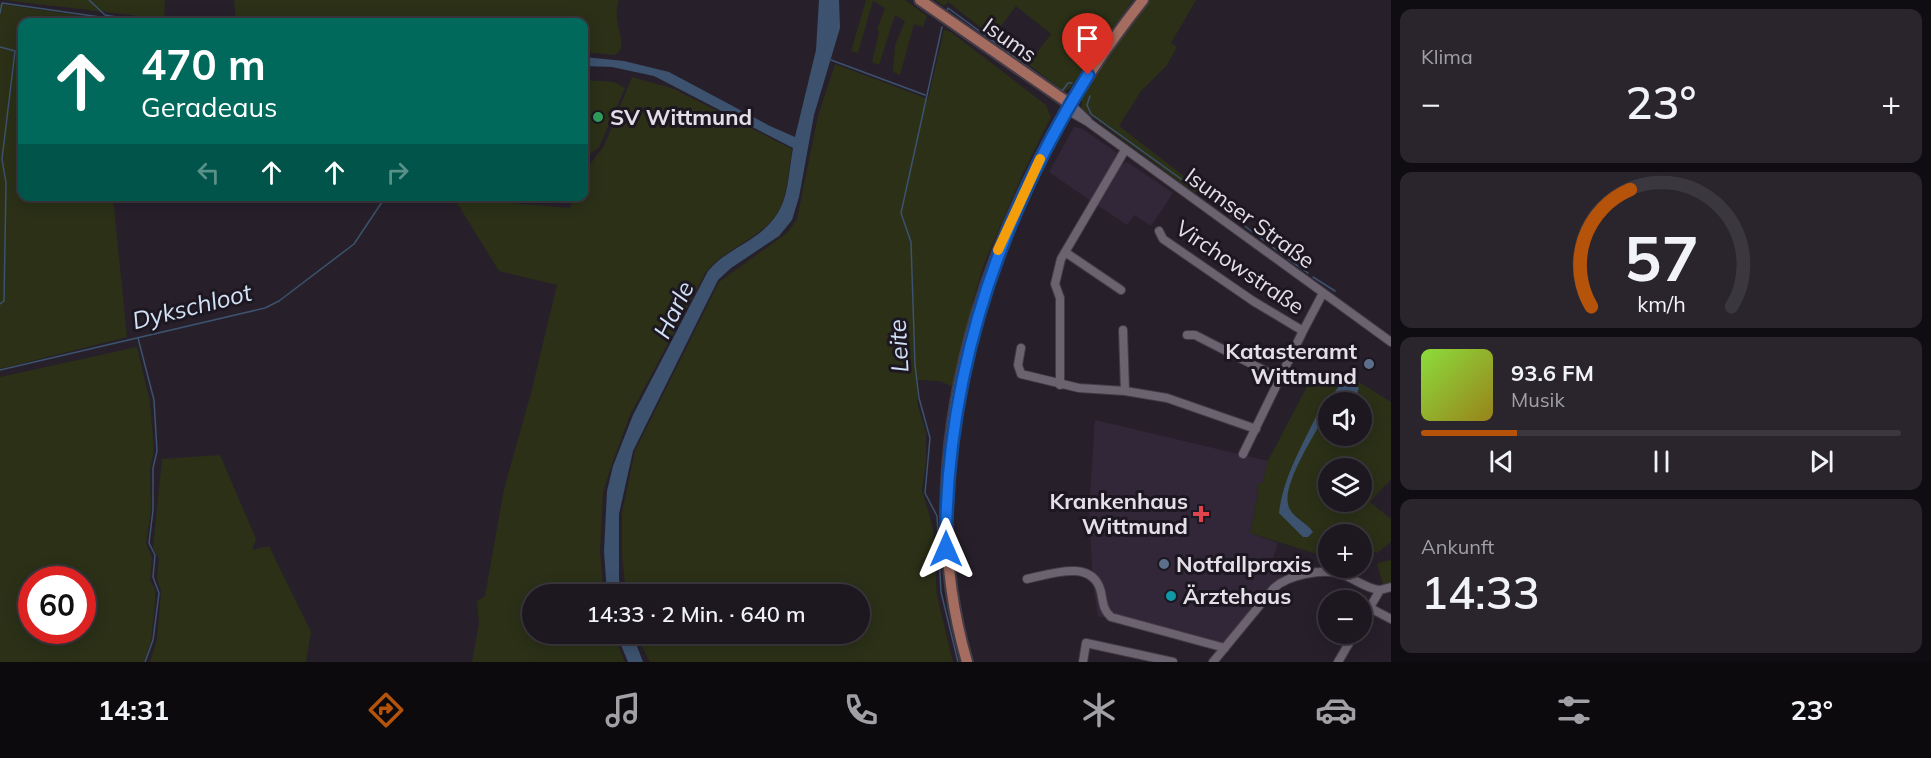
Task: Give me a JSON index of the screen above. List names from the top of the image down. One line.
{"streets":{"main road":["Isums"],"street":["Isumser Straße","Virchowstraße"]},"crossings":[["Isums","Isumser Straße"]],"water":["Dykschloot","Harle","Leite"],"places":{"other":["SV Wittmund","Katasteramt Wittmund","Notfallpraxis","Ärztehaus"],"health":["Krankenhaus Wittmund"]},"page":{"tile":["Klima",["Ankunft","14:33"]],"turn":["470 m","Geradeaus"],"heat":["−","23°","+"],"song":["93.6 FM","Musik"],"map_buttons":["+","−"],"limit":"60","trip":"14:33 · 2 Min. · 640 m","tabs":["14:31","23°"],"gauge":["57","km/h"]}}
